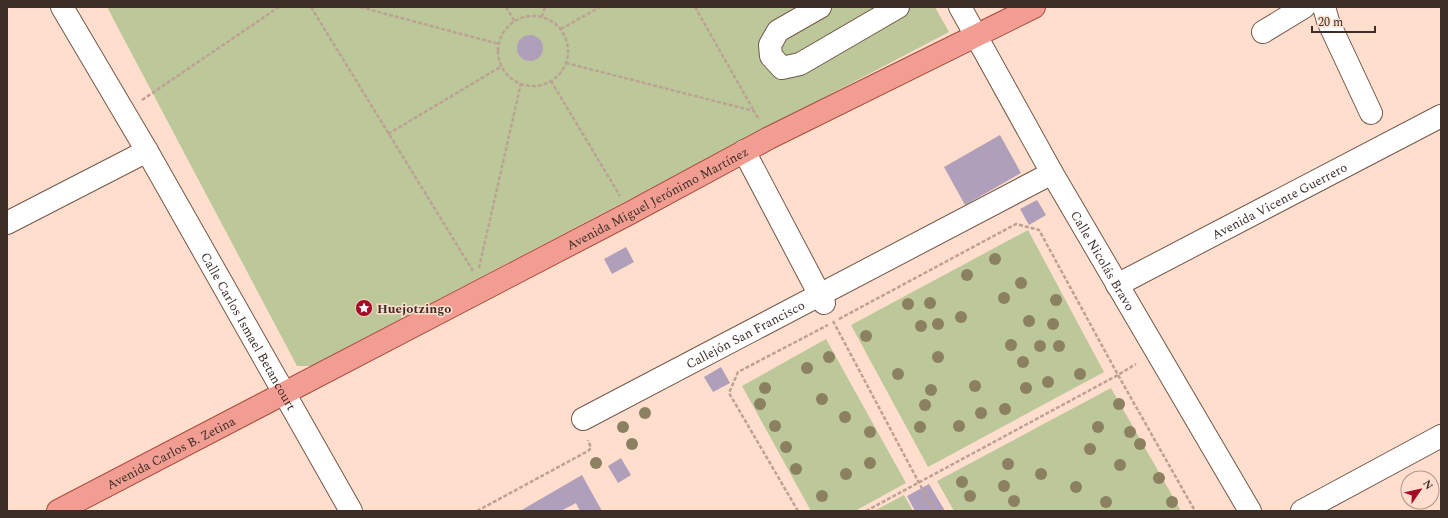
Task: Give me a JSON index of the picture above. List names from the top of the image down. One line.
{"streets":{"main road":["Avenida Miguel Jerónimo Martínez","Avenida Carlos B. Zetina"],"street":["Avenida Vicente Guerrero","Calle Nicolás Bravo","Calle Carlos Ismael Betancourt","Callejón San Francisco"]},"crossings":[["Avenida Miguel Jerónimo Martínez","Calle Nicolás Bravo"],["Avenida Miguel Jerónimo Martínez","Calle Carlos Ismael Betancourt"],["Avenida Miguel Jerónimo Martínez","Avenida Carlos B. Zetina"],["Avenida Vicente Guerrero","Calle Nicolás Bravo"],["Calle Nicolás Bravo","Callejón San Francisco"],["Calle Carlos Ismael Betancourt","Avenida Carlos B. Zetina"]],"places":{"place":["Huejotzingo"]},"scale_bar":"20 m","north":"top right"}
